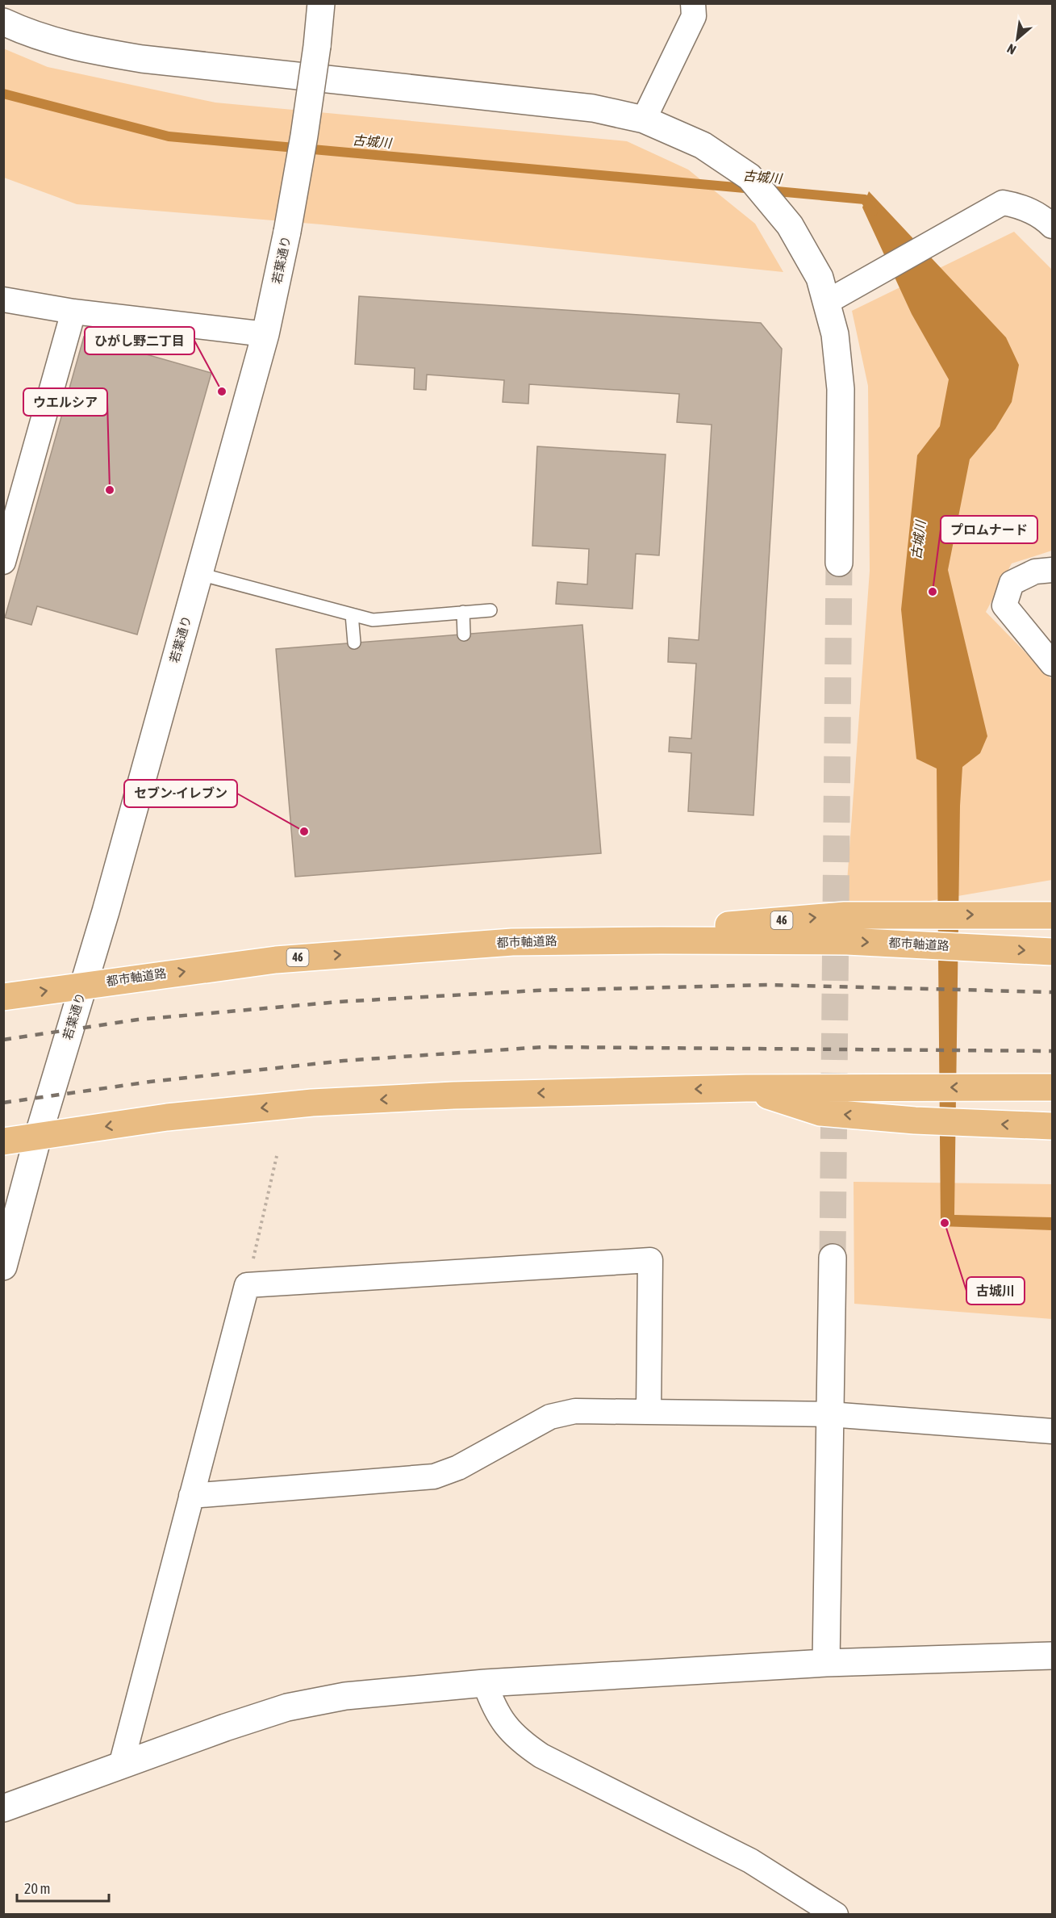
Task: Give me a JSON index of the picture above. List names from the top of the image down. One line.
{"streets":{"main road":["46","都市軸道路"],"street":["若葉通り"]},"crossings":[["若葉通り","都市軸道路"],["46","都市軸道路"]],"water":["古城川"],"places":["ひがし野二丁目","ウエルシア","プロムナード","セブン-イレブン","古城川"],"scale_bar":"20 m","north":"bottom left"}
